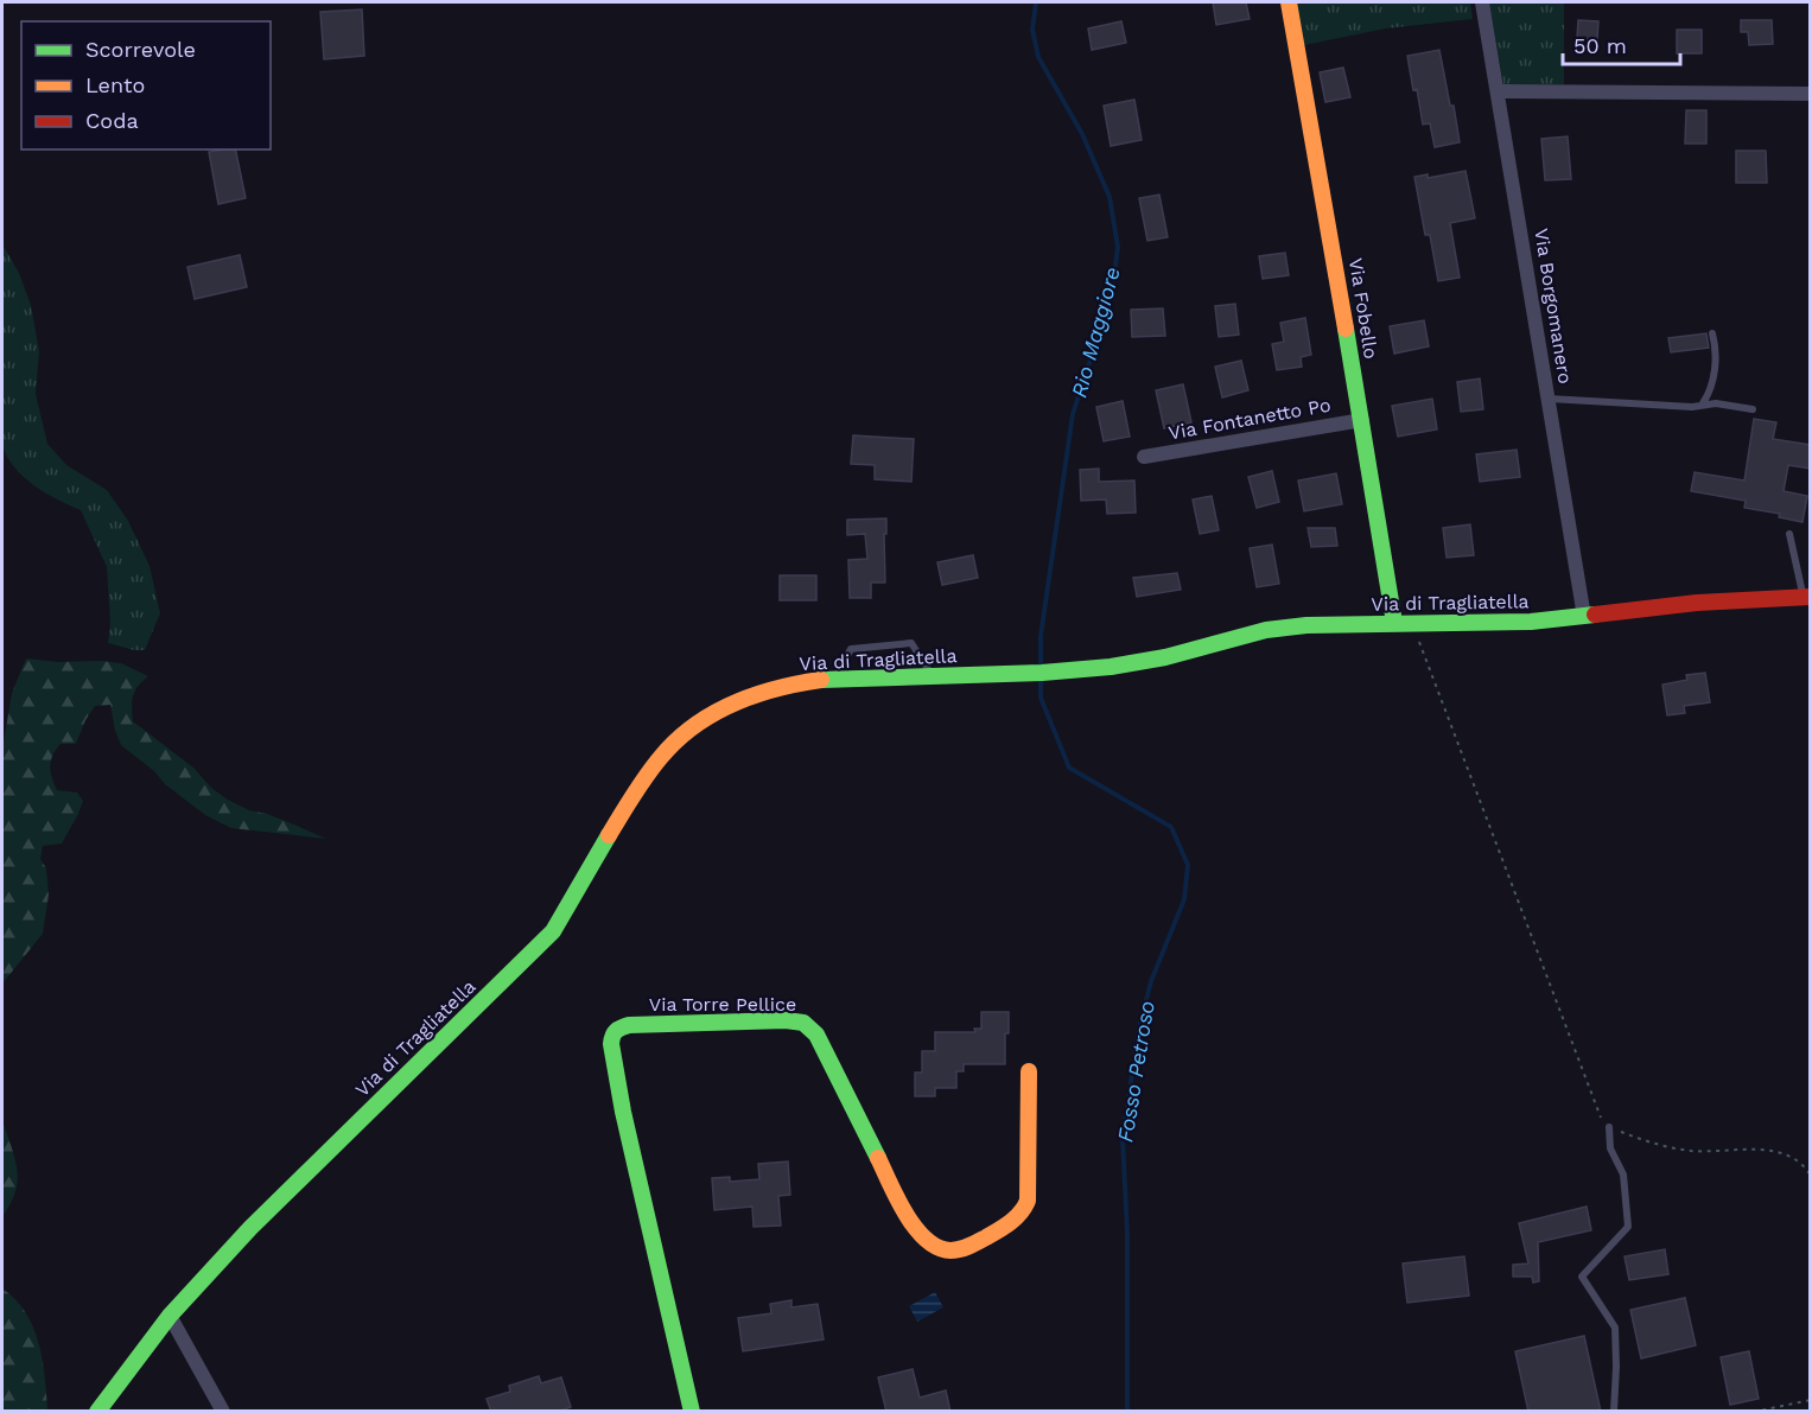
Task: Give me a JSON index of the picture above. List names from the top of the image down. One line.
{"streets":{"street":["Via Borgomanero","Via Fobello","Via Fontanetto Po","Via di Tragliatella","Via Torre Pellice"]},"crossings":[["Via Borgomanero","Via di Tragliatella"],["Via Fobello","Via Fontanetto Po"],["Via Fobello","Via di Tragliatella"]],"water":["Rio Maggiore","Fosso Petroso"],"legend":["Scorrevole","Lento","Coda"],"scale_bar":"50 m"}
